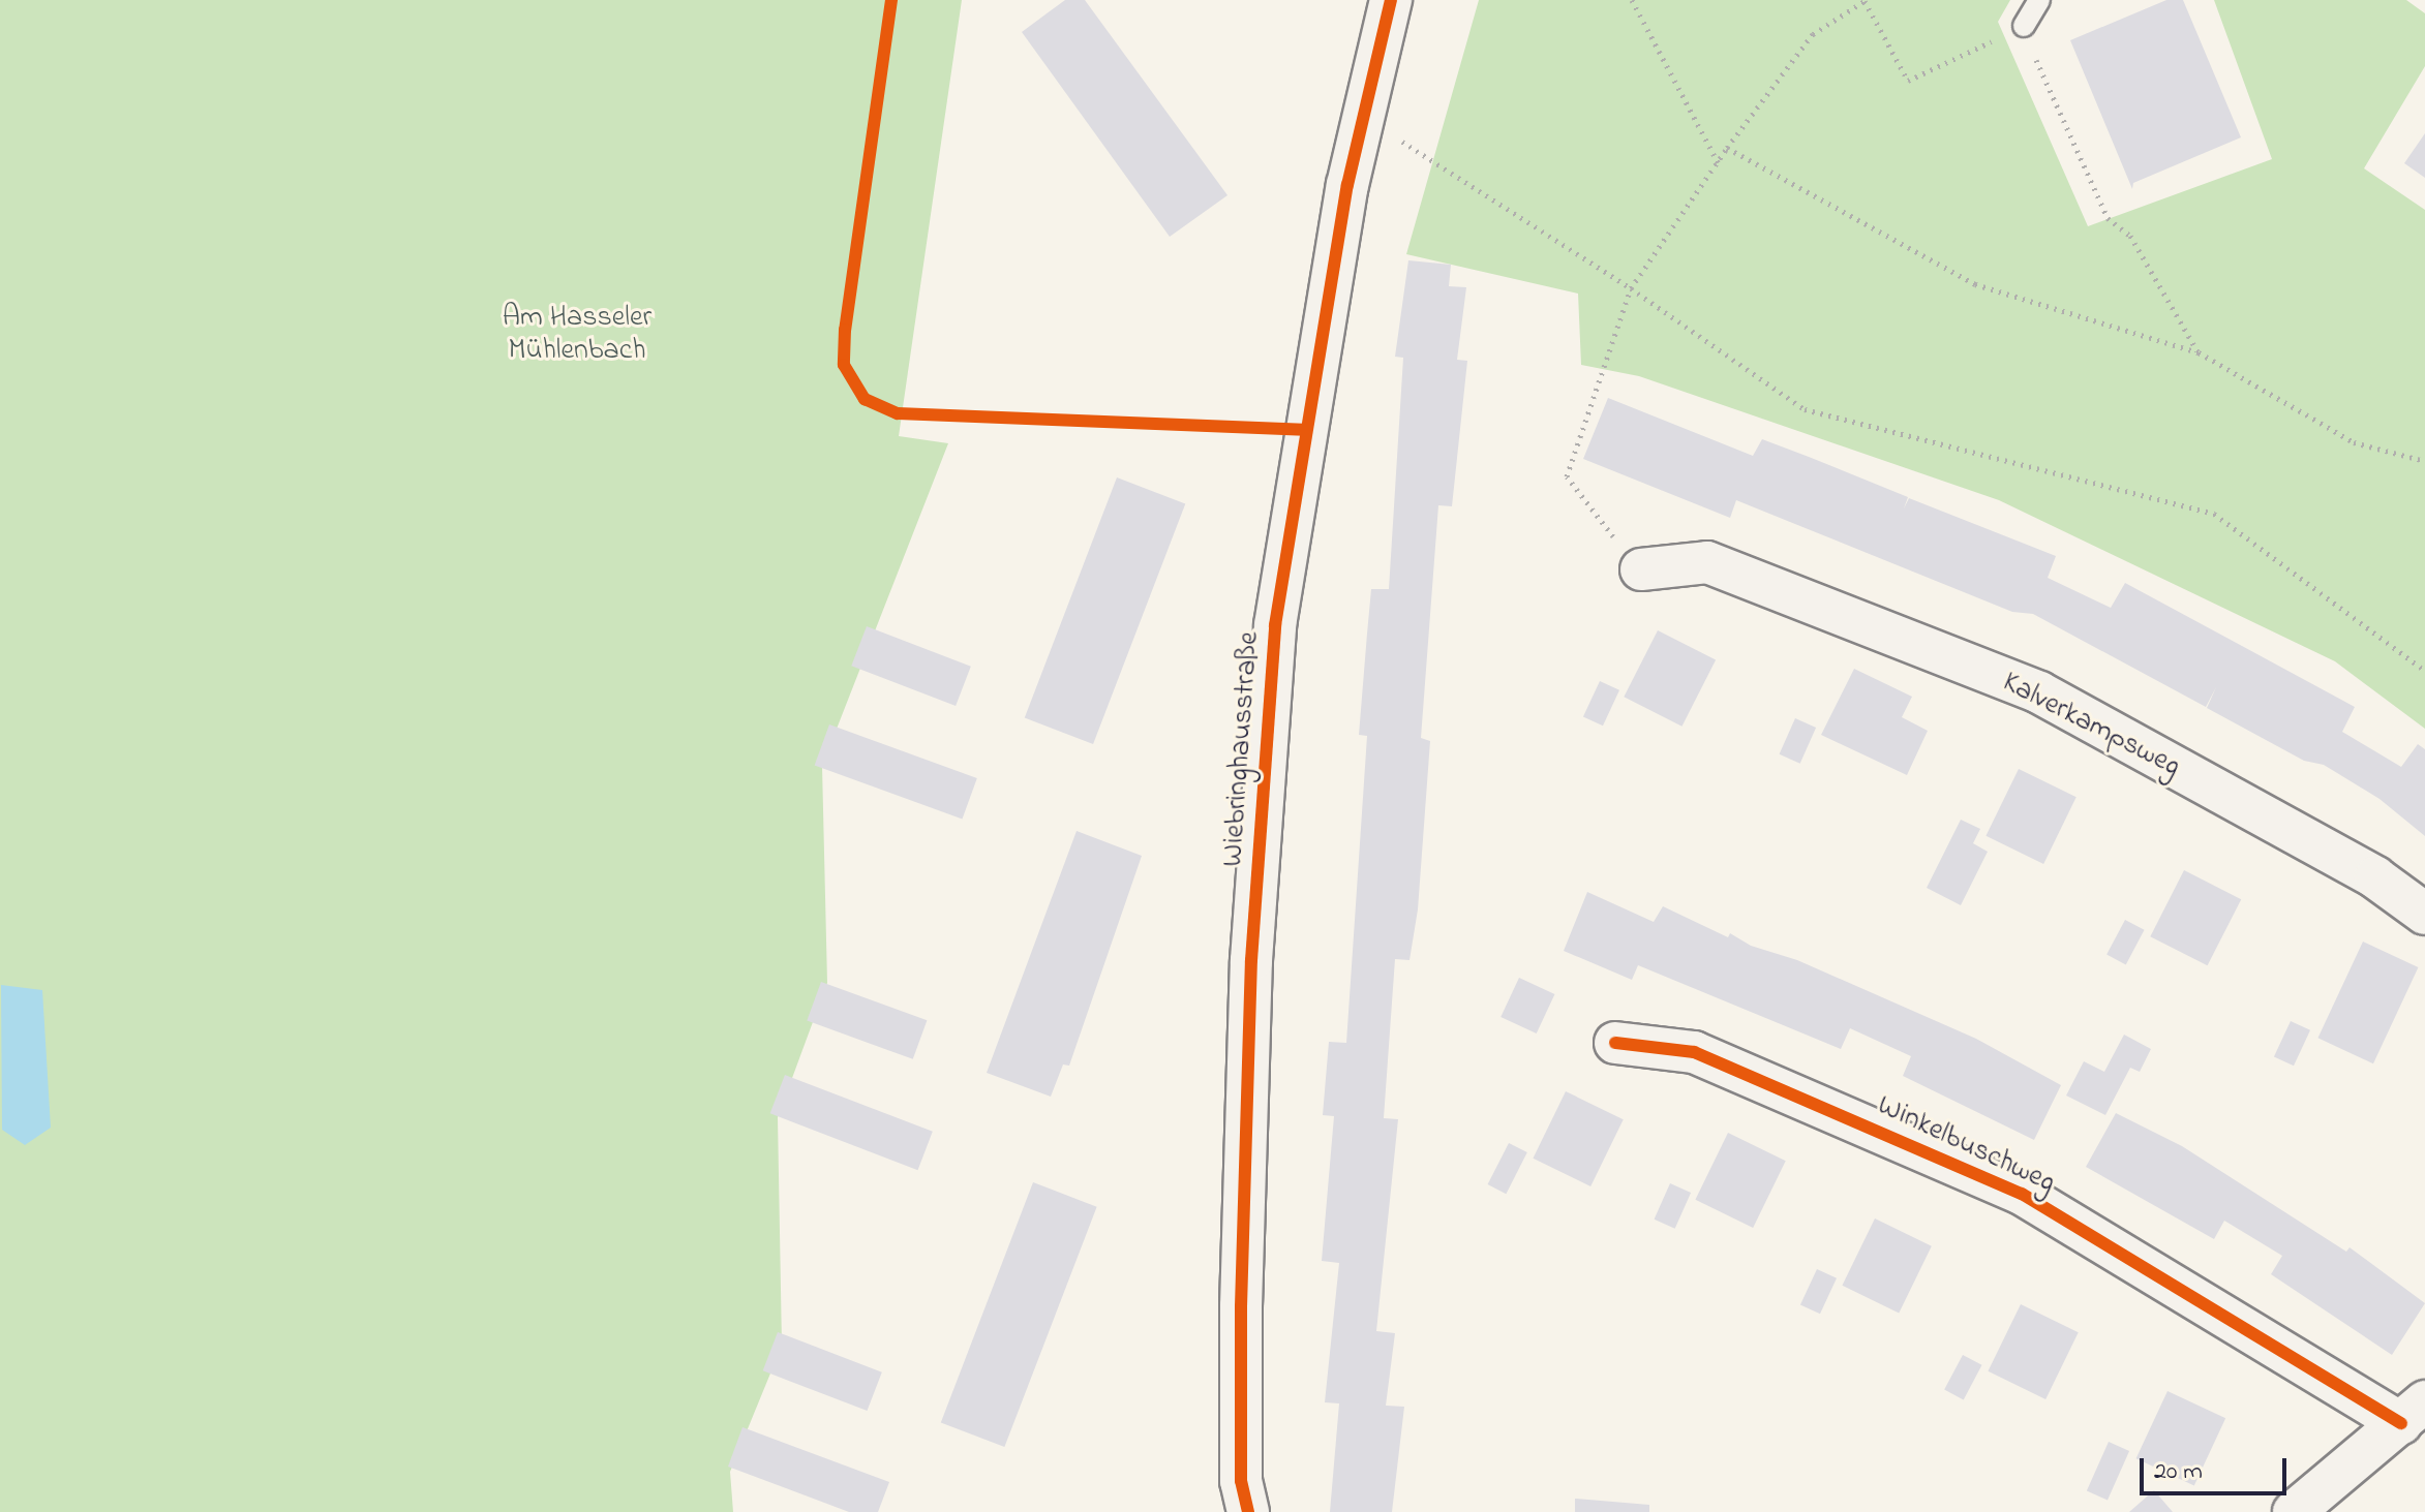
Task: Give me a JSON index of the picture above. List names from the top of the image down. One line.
{"streets":{"street":["Kalverkampsweg","Wiebringhausstraße","Winkelbuschweg"]},"parks":["Am Hasseler Mühlenbach"],"scale_bar":"20 m"}
